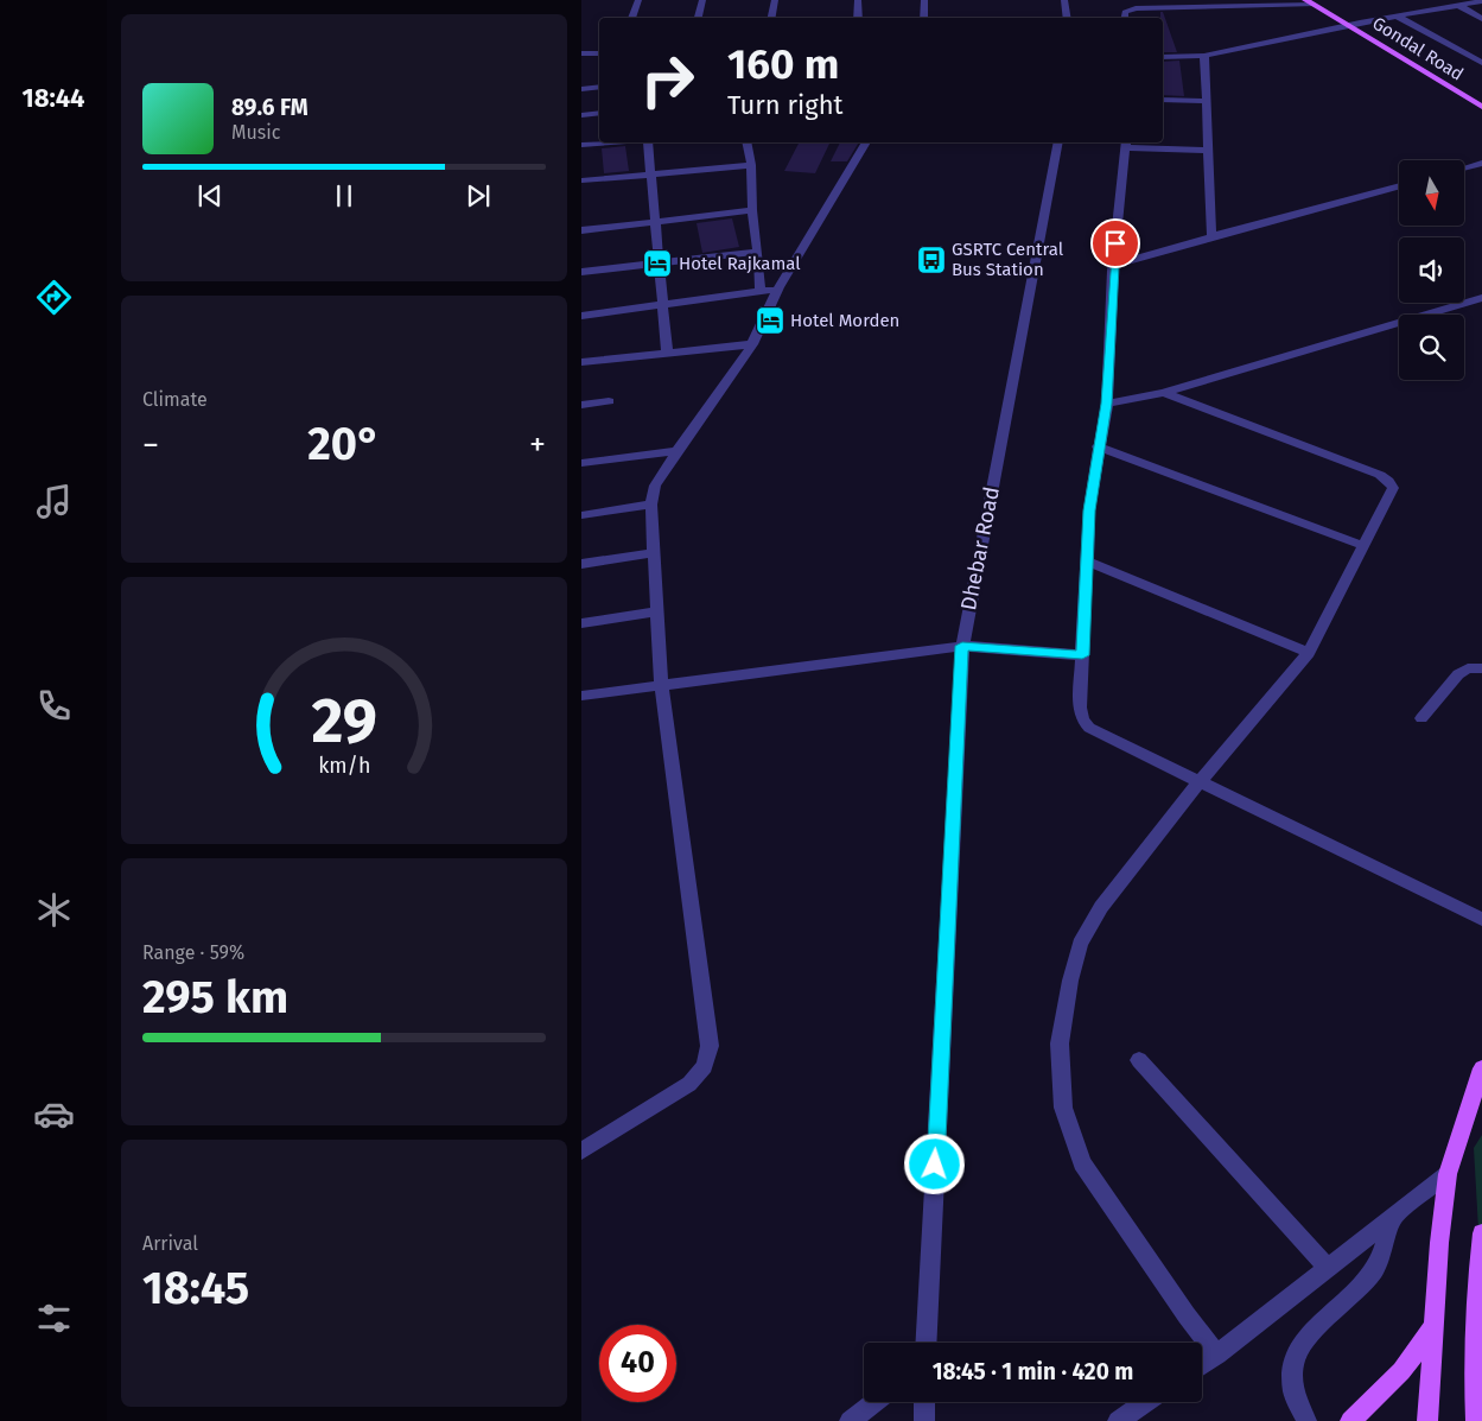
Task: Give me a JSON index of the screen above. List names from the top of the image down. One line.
{"streets":{"main road":["Gondal Road"],"street":["Dhebar Road"]},"places":{"bus stop":["GSRTC Central Bus Station"],"hotel":["Hotel Rajkamal","Hotel Morden"]},"north":"bottom","page":{"tabs":"18:44","turn":["160 m","Turn right"],"song":["89.6 FM","Music"],"tile":["Climate",["Range · 59%","295 km"],["Arrival","18:45"]],"heat":["−","20°","+"],"limit":"40","trip":"18:45 · 1 min · 420 m","gauge":["29","km/h"]}}
